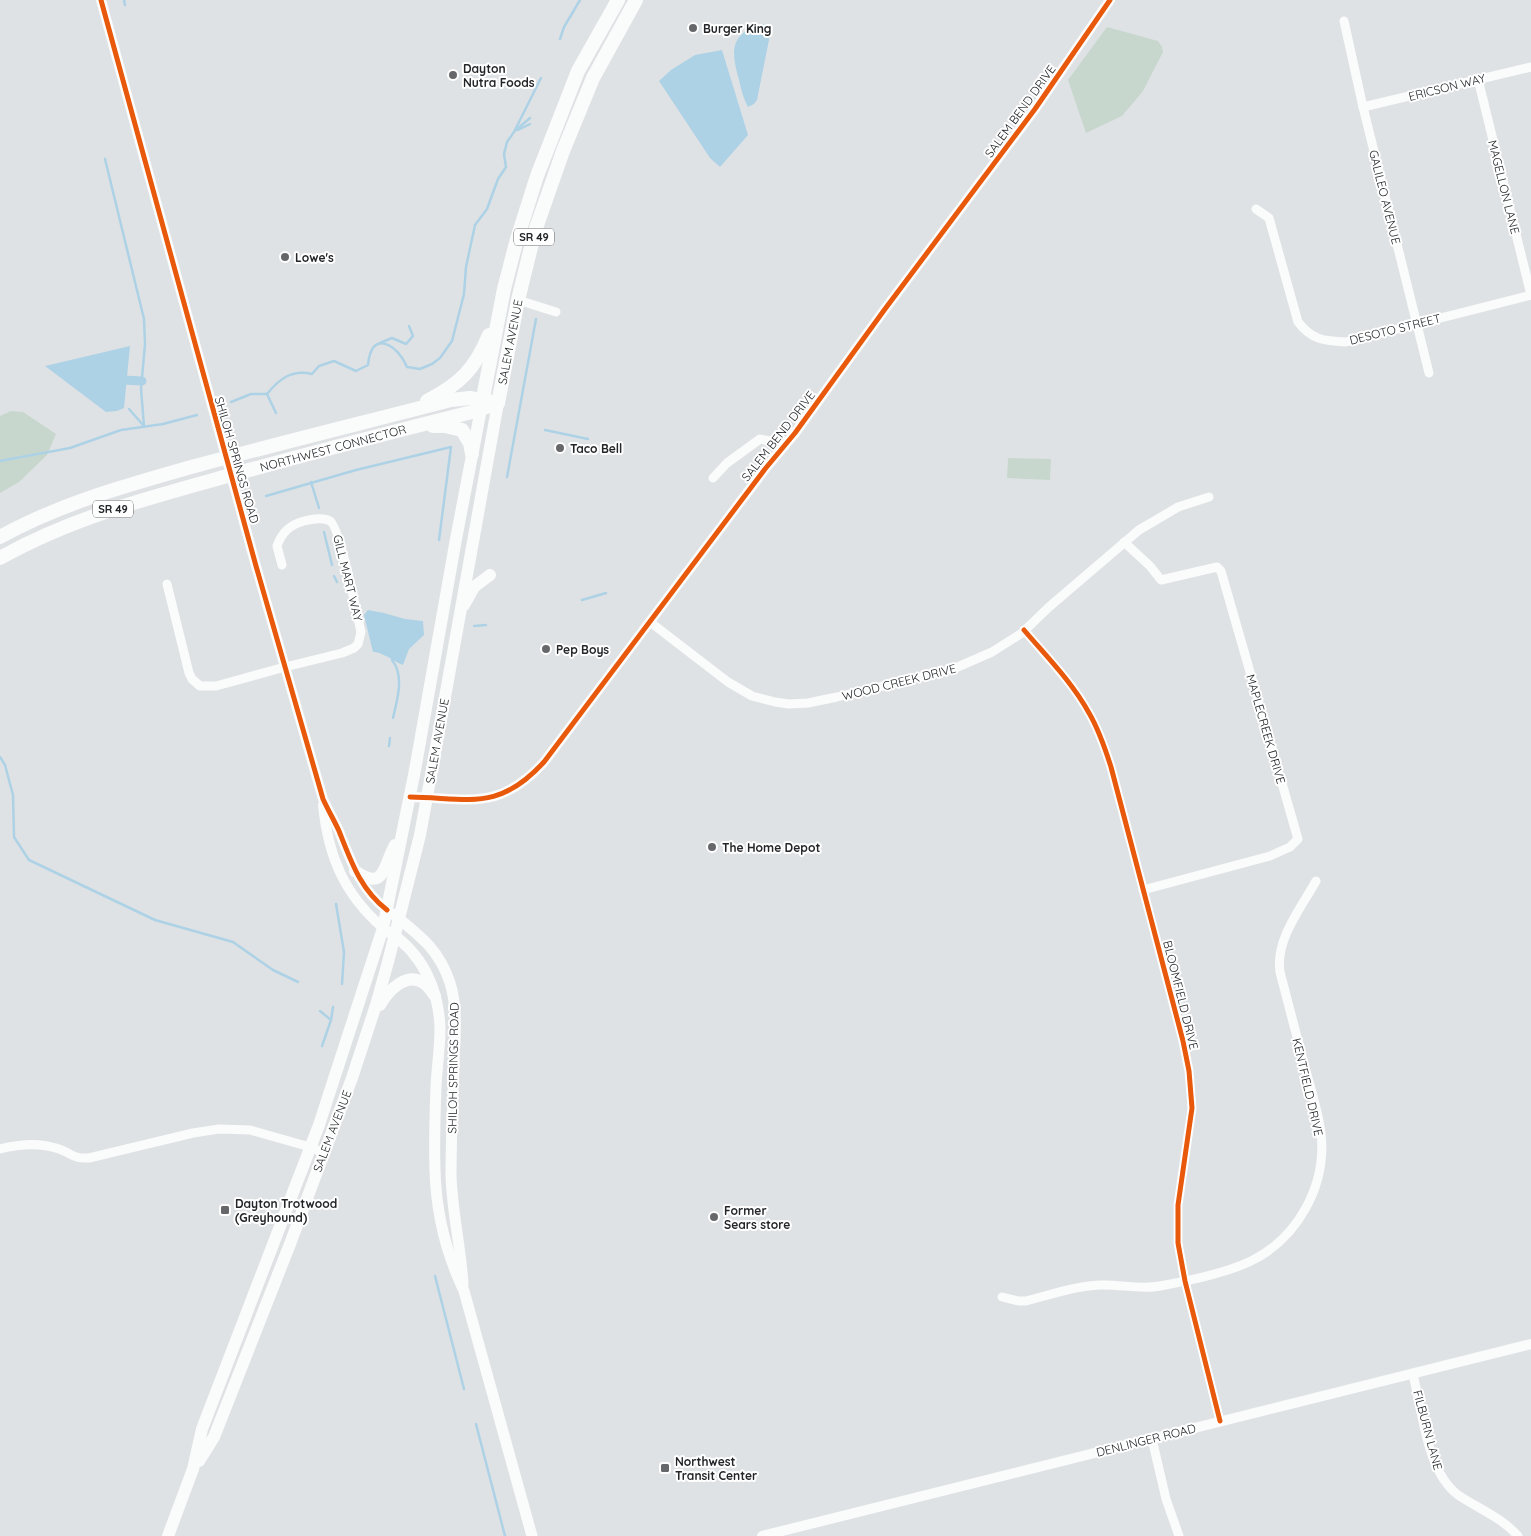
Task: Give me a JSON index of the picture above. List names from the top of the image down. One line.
{"streets":{"highway":["SR 49","SALEM AVENUE","NORTHWEST CONNECTOR"],"main road":["SHILOH SPRINGS ROAD"],"street":["ERICSON WAY","SALEM BEND DRIVE","MAGELLON LANE","GALILEO AVENUE","DESOTO STREET","GILL MART WAY","WOOD CREEK DRIVE","MAPLECREEK DRIVE","BLOOMFIELD DRIVE","KENTFIELD DRIVE","FILBURN LANE","DENLINGER ROAD"]},"crossings":[["ERICSON WAY","MAGELLON LANE"],["ERICSON WAY","GALILEO AVENUE"],["SALEM BEND DRIVE","SALEM AVENUE"],["SALEM BEND DRIVE","WOOD CREEK DRIVE"],["MAGELLON LANE","DESOTO STREET"],["GALILEO AVENUE","DESOTO STREET"],["SR 49","SALEM AVENUE"],["SR 49","NORTHWEST CONNECTOR"],["SALEM AVENUE","NORTHWEST CONNECTOR"],["SALEM AVENUE","SHILOH SPRINGS ROAD"],["NORTHWEST CONNECTOR","SHILOH SPRINGS ROAD"],["SHILOH SPRINGS ROAD","GILL MART WAY"],["WOOD CREEK DRIVE","MAPLECREEK DRIVE"],["WOOD CREEK DRIVE","BLOOMFIELD DRIVE"],["MAPLECREEK DRIVE","BLOOMFIELD DRIVE"],["BLOOMFIELD DRIVE","KENTFIELD DRIVE"],["BLOOMFIELD DRIVE","DENLINGER ROAD"],["FILBURN LANE","DENLINGER ROAD"]],"places":{"other":["Burger King","Dayton Nutra Foods","Lowe's","Taco Bell","Pep Boys","The Home Depot","Former Sears store"],"transit":["Dayton Trotwood (Greyhound)","Northwest Transit Center"]}}
